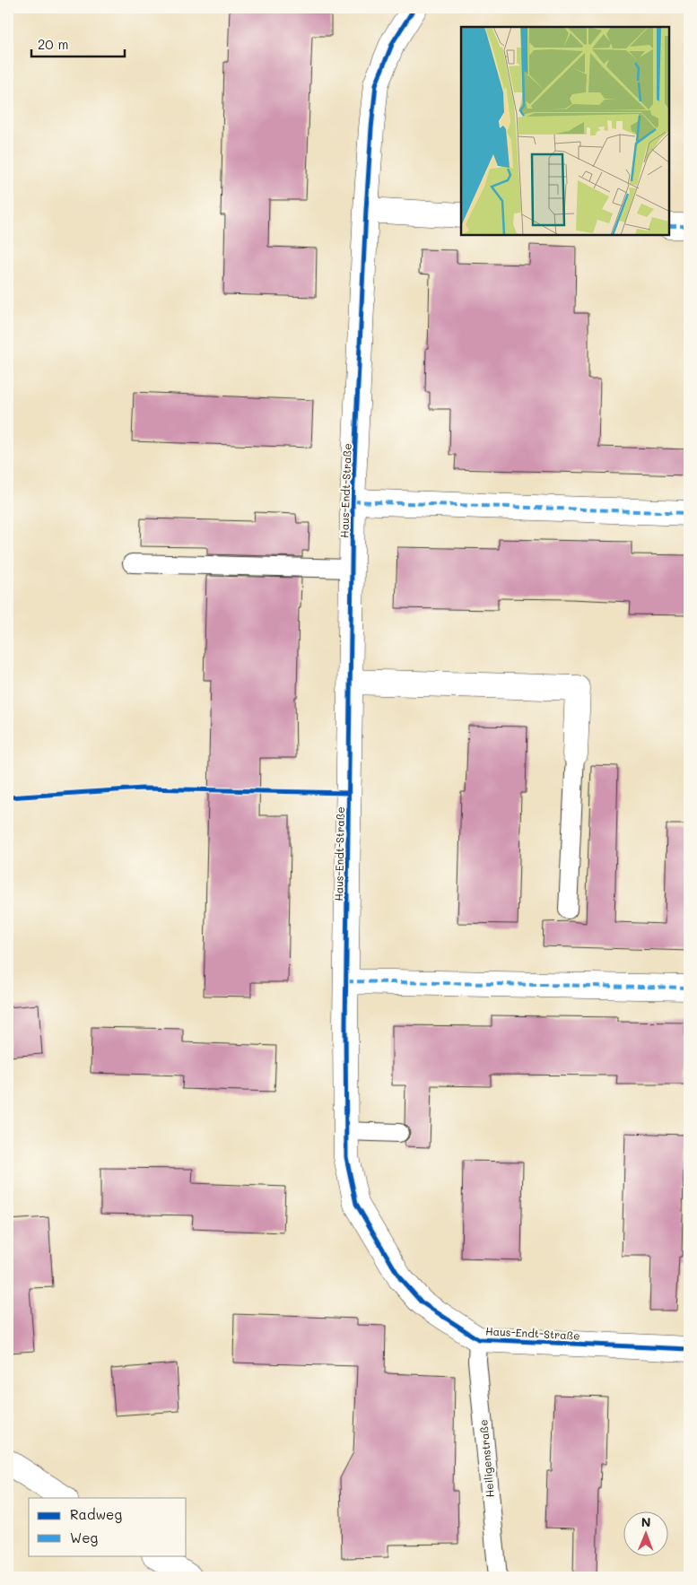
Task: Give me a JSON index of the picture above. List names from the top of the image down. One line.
{"streets":{"street":["Haus-Endt-Straße"],"lane":["Heiligenstraße"]},"crossings":[["Haus-Endt-Straße","Heiligenstraße"]],"legend":["Radweg","Weg"],"scale_bar":"20 m","north":"top"}
